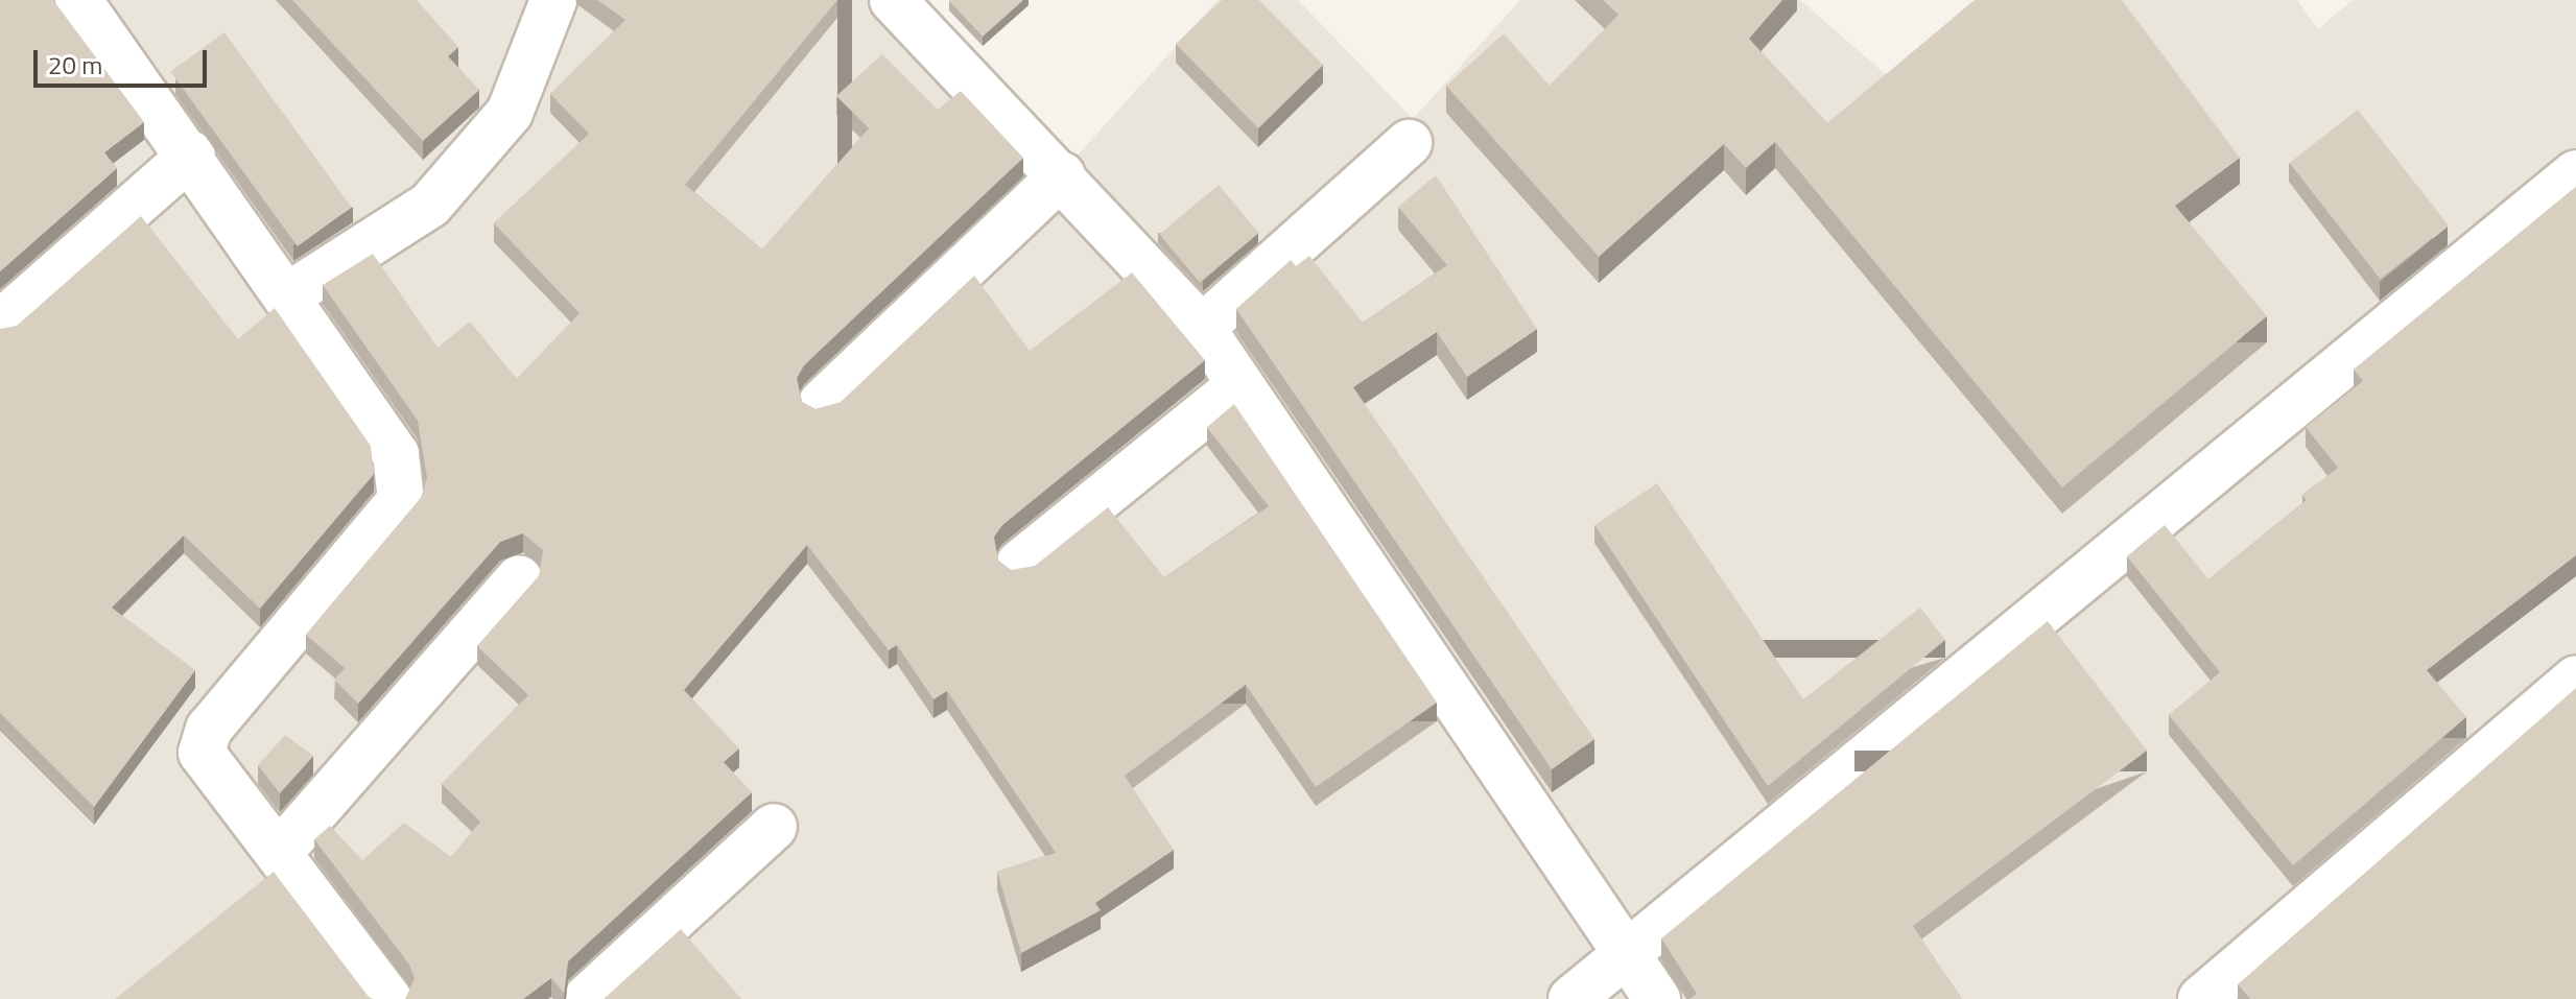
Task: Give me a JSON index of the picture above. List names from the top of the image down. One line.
{"scale_bar":"20 m"}
